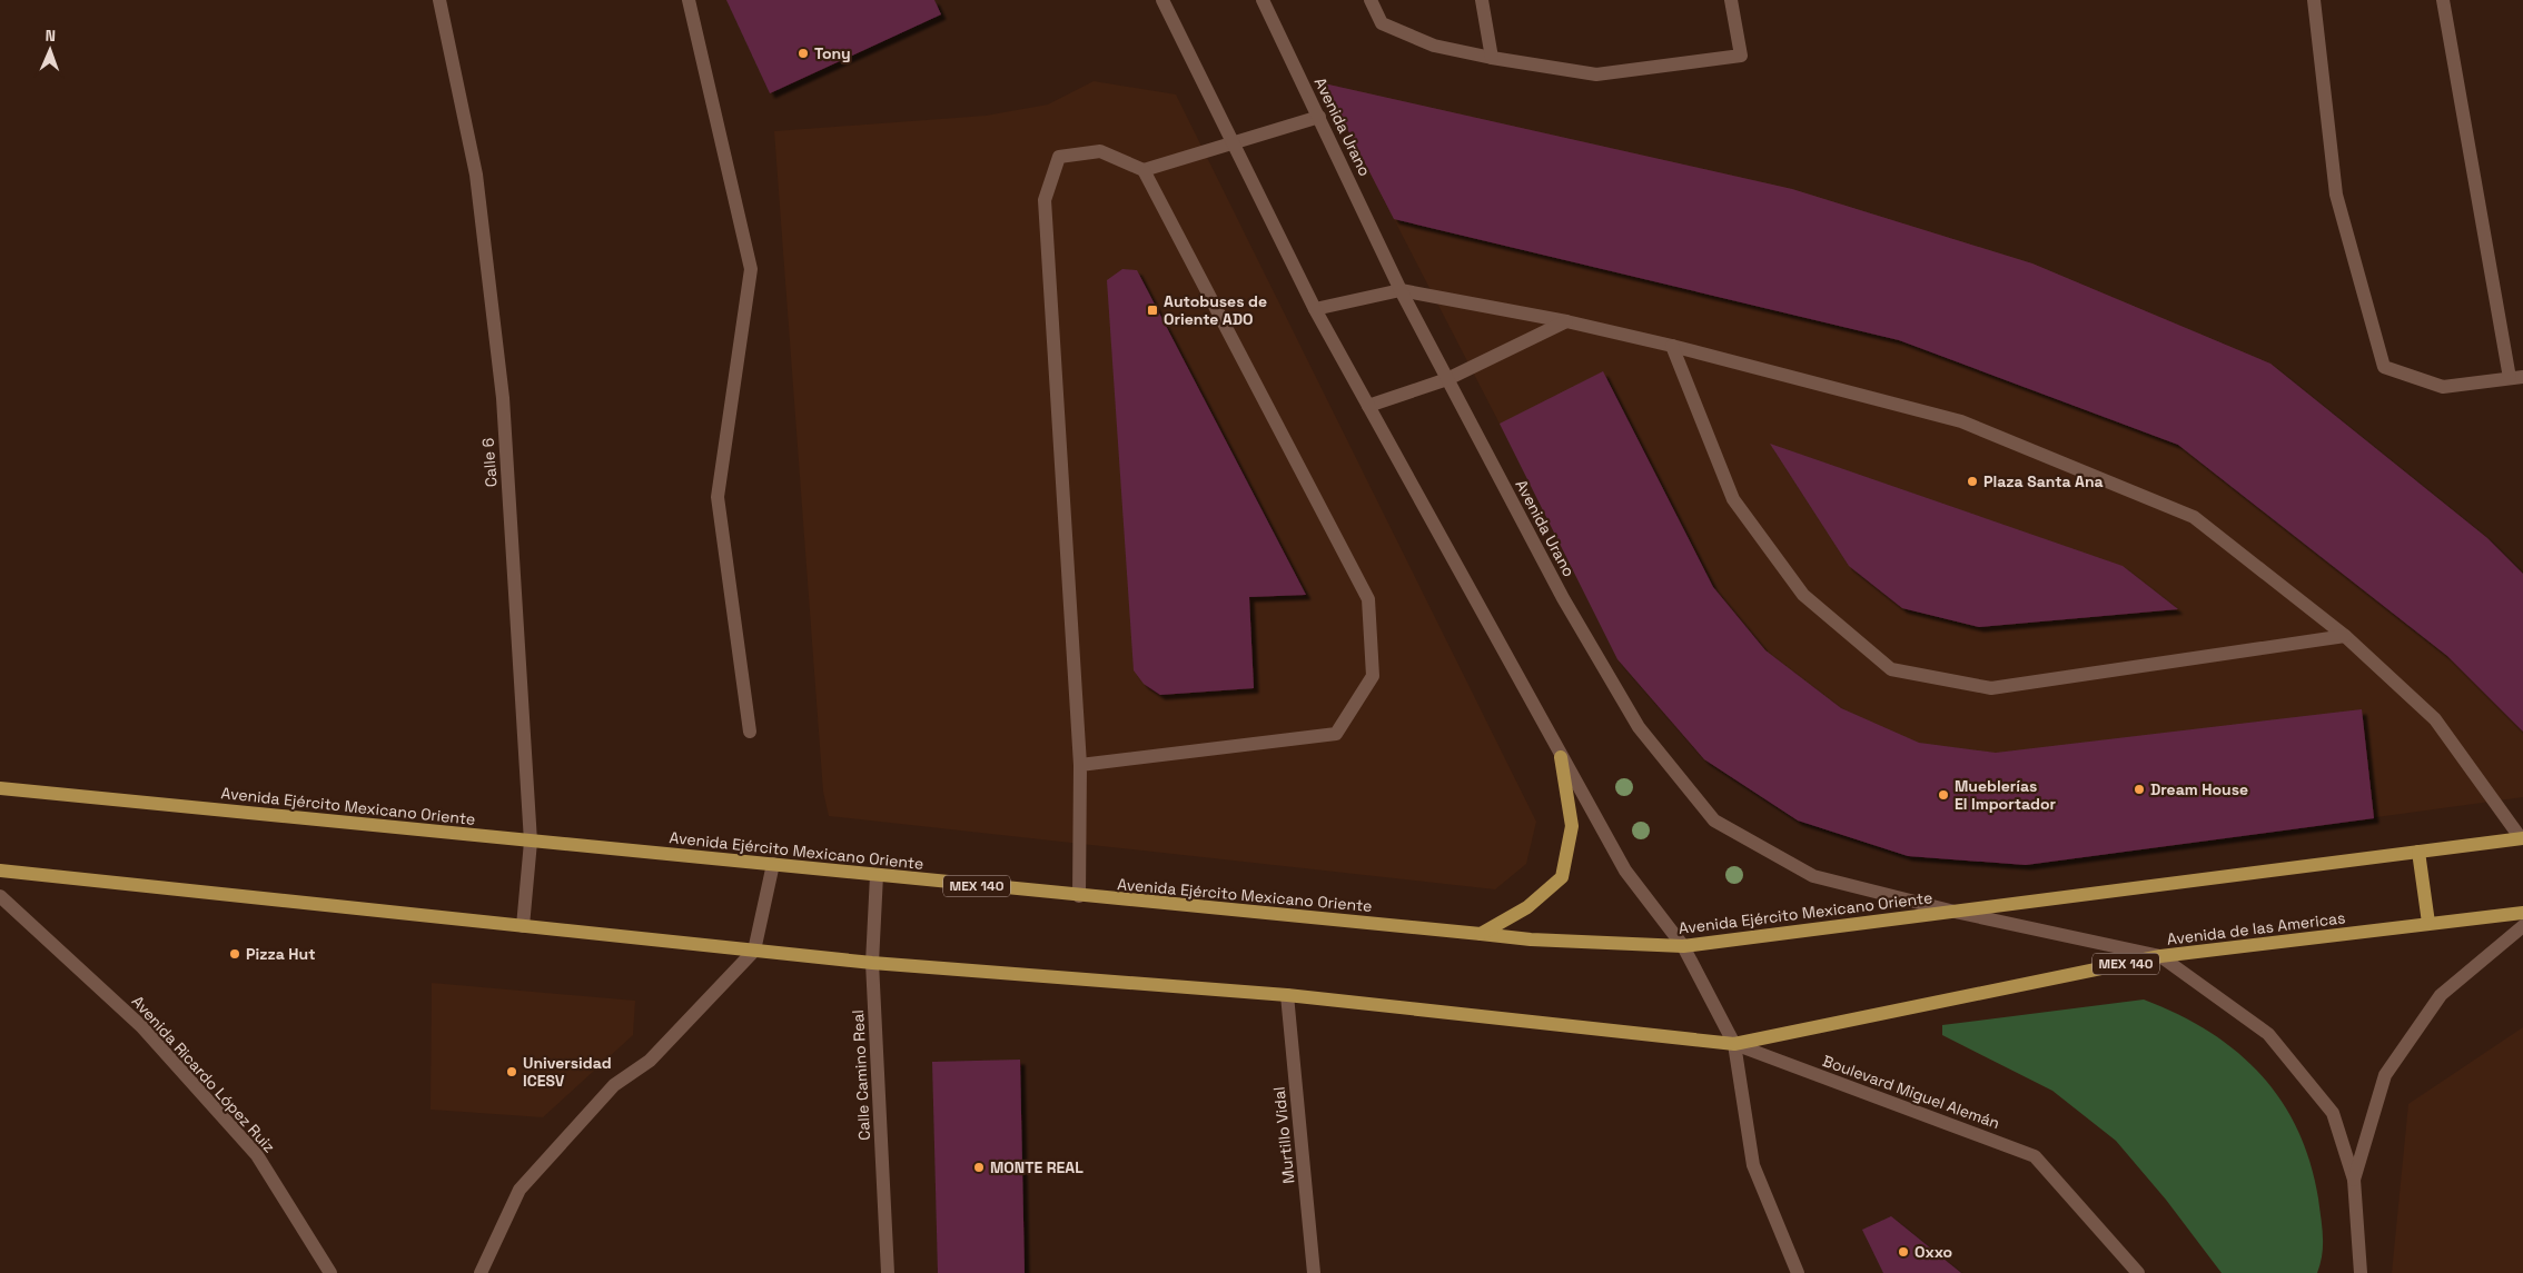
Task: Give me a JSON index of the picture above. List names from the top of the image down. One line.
{"streets":{"main road":["Avenida Urano","Calle 6","Avenida Ejército Mexicano Oriente","MEX 140","Avenida de las Americas","Avenida Ricardo López Ruiz","Calle Camino Real","Boulevard Miguel Alemán","Murtillo Vidal"]},"crossings":[["Avenida Urano","Avenida Ejército Mexicano Oriente"],["Avenida Urano","MEX 140"],["Calle 6","Avenida Ejército Mexicano Oriente"],["Calle 6","MEX 140"],["Avenida Ejército Mexicano Oriente","MEX 140"],["Avenida Ejército Mexicano Oriente","Calle Camino Real"],["MEX 140","Avenida de las Americas"],["MEX 140","Calle Camino Real"],["MEX 140","Boulevard Miguel Alemán"],["MEX 140","Murtillo Vidal"],["Avenida de las Americas","Boulevard Miguel Alemán"]],"places":{"other":["Tony","Plaza Santa Ana","Dream House","Mueblerías El Importador","Pizza Hut","Universidad ICESV","MONTE REAL","Oxxo"],"transit":["Autobuses de Oriente ADO"]},"north":"top"}
